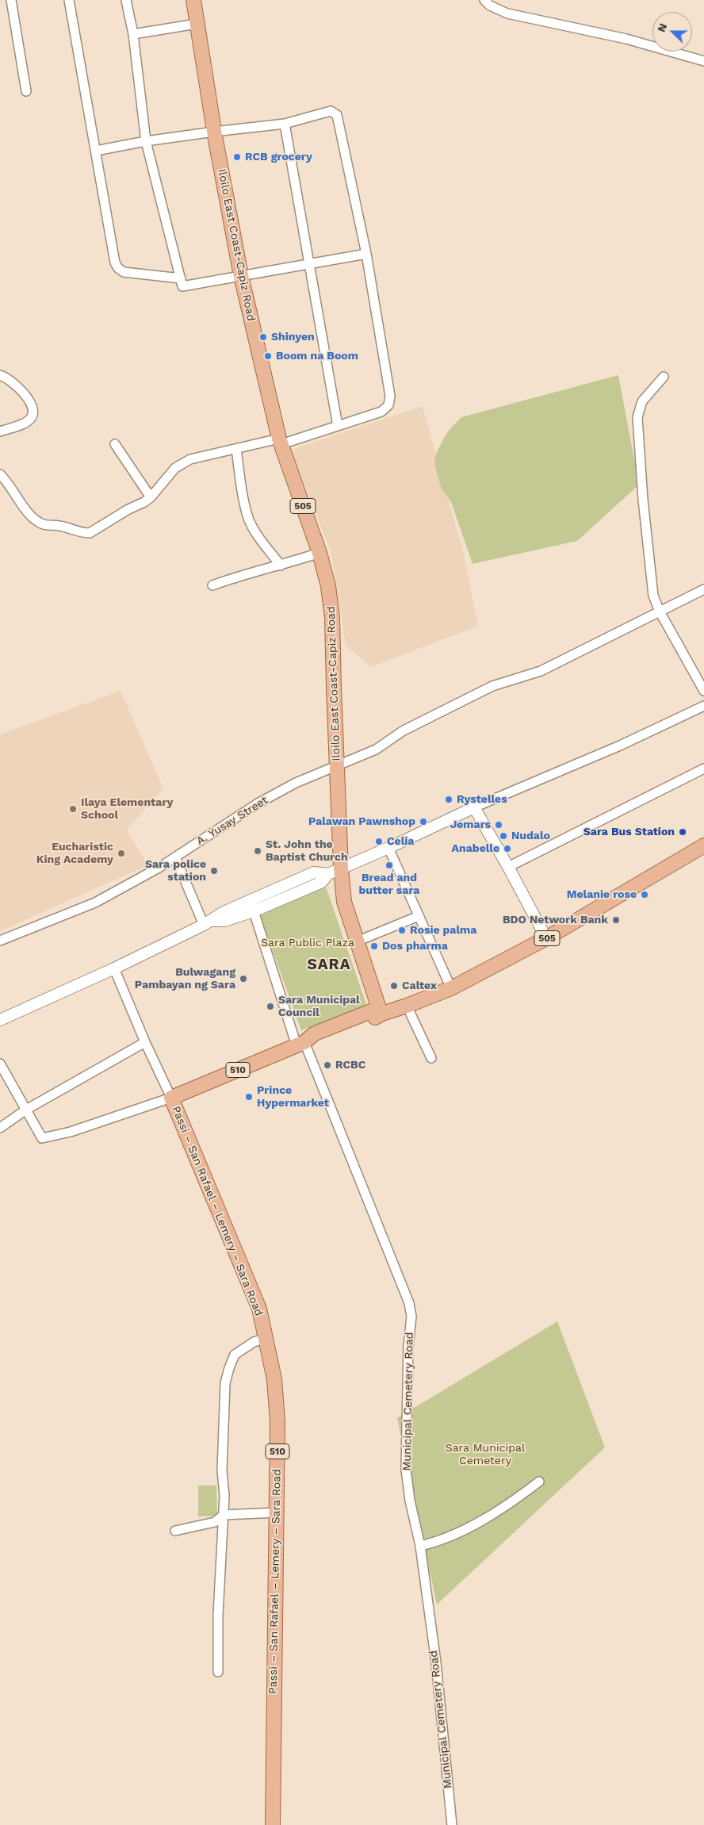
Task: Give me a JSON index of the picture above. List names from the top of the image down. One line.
{"streets":{"main road":["Iloilo East Coast-Capiz Road","505","510","Passi – San Rafael – Lemery – Sara Road"],"street":["A. Yusay Street","Municipal Cemetery Road"]},"crossings":[["Iloilo East Coast-Capiz Road","505"],["Iloilo East Coast-Capiz Road","A. Yusay Street"],["Iloilo East Coast-Capiz Road","Passi – San Rafael – Lemery – Sara Road"],["505","Passi – San Rafael – Lemery – Sara Road"],["Passi – San Rafael – Lemery – Sara Road","Municipal Cemetery Road"]],"districts":["SARA"],"parks":["Sara Public Plaza","Sara Municipal Cemetery"],"places":["RCB grocery","Shinyen","Boom na Boom","Rystelles","Ilaya Elementary School","Palawan Pawnshop","Jemars","Sara Bus Station","Nudalo","Celia","Anabelle","St. John the Baptist Church","Eucharistic King Academy","Bread and butter sara","Sara police station","Melanie rose","BDO Network Bank","Rosie palma","Dos pharma","Bulwagang Pambayan ng Sara","Caltex","Sara Municipal Council","RCBC","Prince Hypermarket"],"north":"left"}
